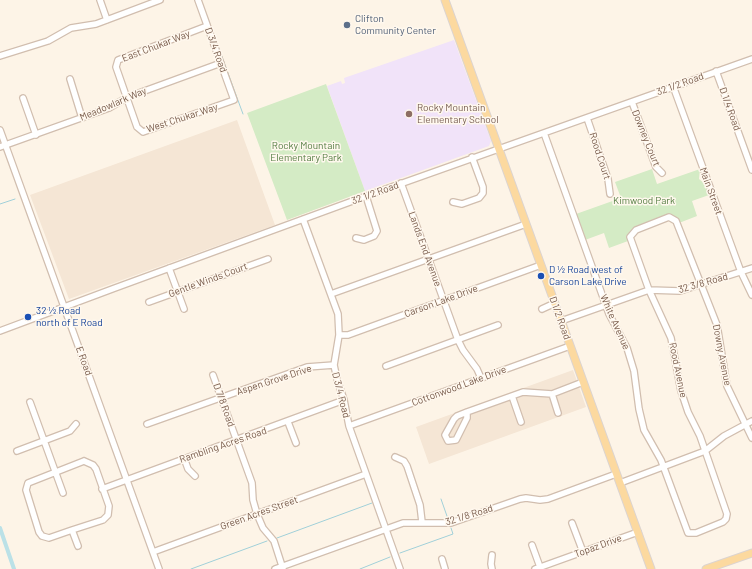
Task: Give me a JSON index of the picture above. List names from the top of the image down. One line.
{"streets":{"main road":["D 1/2 Road"],"street":["East Chukar Way","D 3/4 Road","32 1/2 Road","Meadowlark Way","D 1/4 Road","West Chukar Way","Downey Court","Rood Court","Main Street","Lands End Avenue","Gentle Winds Court","32 3/8 Road","Carson Lake Drive","White Avenue","Downy Avenue","E Road","Rood Avenue","Aspen Grove Drive","Cottonwood Lake Drive","D 7/8 Road","Rambling Acres Road","Green Acres Street","32 1/8 Road","Topaz Drive"]},"crossings":[["East Chukar Way","D 3/4 Road"],["East Chukar Way","Meadowlark Way"],["East Chukar Way","West Chukar Way"],["D 3/4 Road","32 1/2 Road"],["D 3/4 Road","Meadowlark Way"],["D 3/4 Road","West Chukar Way"],["D 3/4 Road","Carson Lake Drive"],["D 3/4 Road","Aspen Grove Drive"],["D 3/4 Road","Cottonwood Lake Drive"],["D 3/4 Road","Rambling Acres Road"],["D 3/4 Road","Green Acres Street"],["D 3/4 Road","32 1/8 Road"],["32 1/2 Road","D 1/4 Road"],["32 1/2 Road","Downey Court"],["32 1/2 Road","Rood Court"],["32 1/2 Road","Main Street"],["32 1/2 Road","Lands End Avenue"],["32 1/2 Road","D 1/2 Road"],["32 1/2 Road","White Avenue"],["32 1/2 Road","E Road"],["Meadowlark Way","West Chukar Way"],["Meadowlark Way","E Road"],["Main Street","32 3/8 Road"],["Lands End Avenue","Carson Lake Drive"],["Lands End Avenue","Cottonwood Lake Drive"],["32 3/8 Road","D 1/2 Road"],["32 3/8 Road","White Avenue"],["32 3/8 Road","Downy Avenue"],["32 3/8 Road","Rood Avenue"],["Carson Lake Drive","D 1/2 Road"],["D 1/2 Road","Cottonwood Lake Drive"],["D 1/2 Road","32 1/8 Road"],["D 1/2 Road","Topaz Drive"],["White Avenue","Rood Avenue"],["Downy Avenue","Rood Avenue"],["E Road","Rambling Acres Road"],["E Road","Green Acres Street"],["Aspen Grove Drive","D 7/8 Road"],["D 7/8 Road","Rambling Acres Road"],["D 7/8 Road","Green Acres Street"],["D 7/8 Road","32 1/8 Road"]],"parks":["Rocky Mountain Elementary Park","Kimwood Park"],"places":["Clifton Community Center","Rocky Mountain Elementary School","D ½ Road west of Carson Lake Drive","32 ½ Road north of E Road"]}
